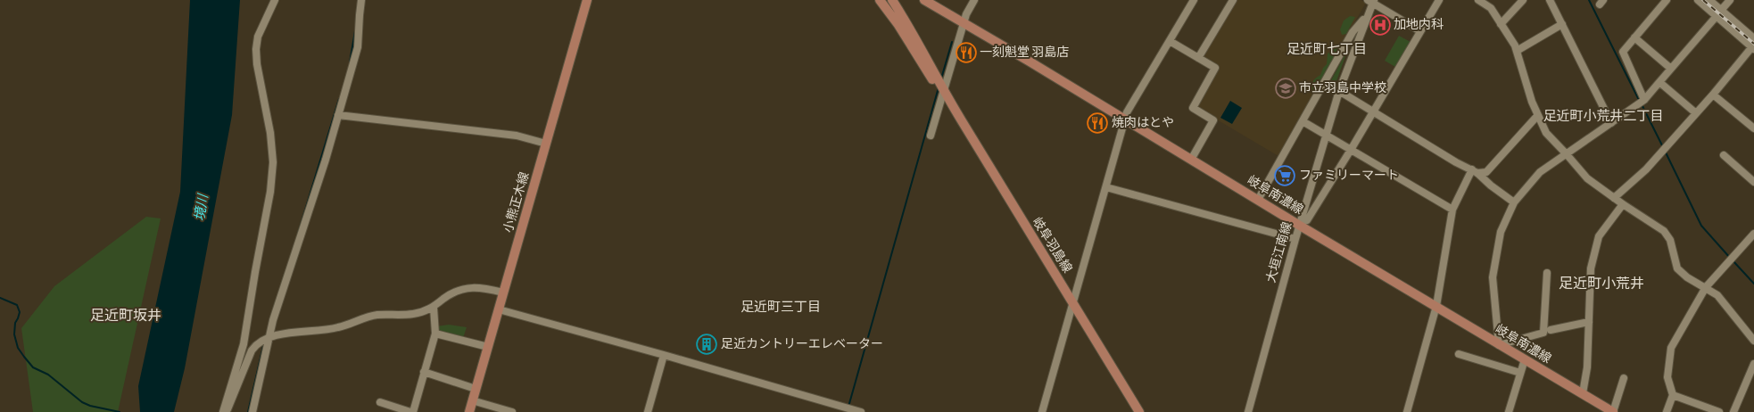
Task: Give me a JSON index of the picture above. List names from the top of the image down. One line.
{"streets":{"main road":["岐阜南濃線","小熊正木線","岐阜羽島線"],"street":["大垣江南線"]},"crossings":[["岐阜南濃線","大垣江南線"]],"districts":["足近町七丁目","足近町小荒井二丁目","足近町小荒井","足近町三丁目","足近町坂井"],"water":["境川"],"places":{"hospital":["加地内科"],"restaurant":["一刻魁堂 羽島店","焼肉はとや"],"school or university":["市立羽島中学校"],"supermarket":["ファミリーマート"],"building":["足近カントリーエレベーター"]}}
